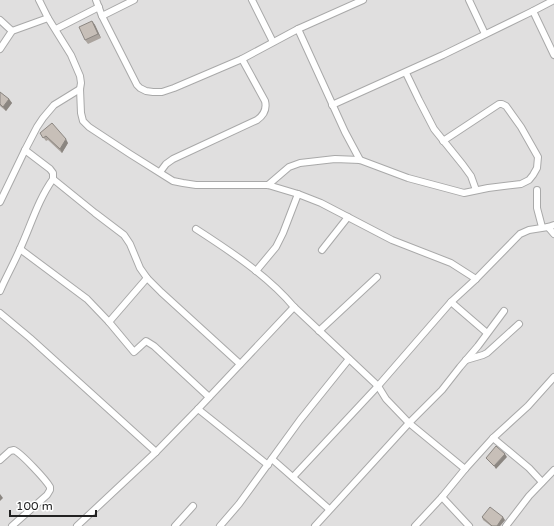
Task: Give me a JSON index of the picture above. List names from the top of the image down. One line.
{"scale_bar":"100 m"}
